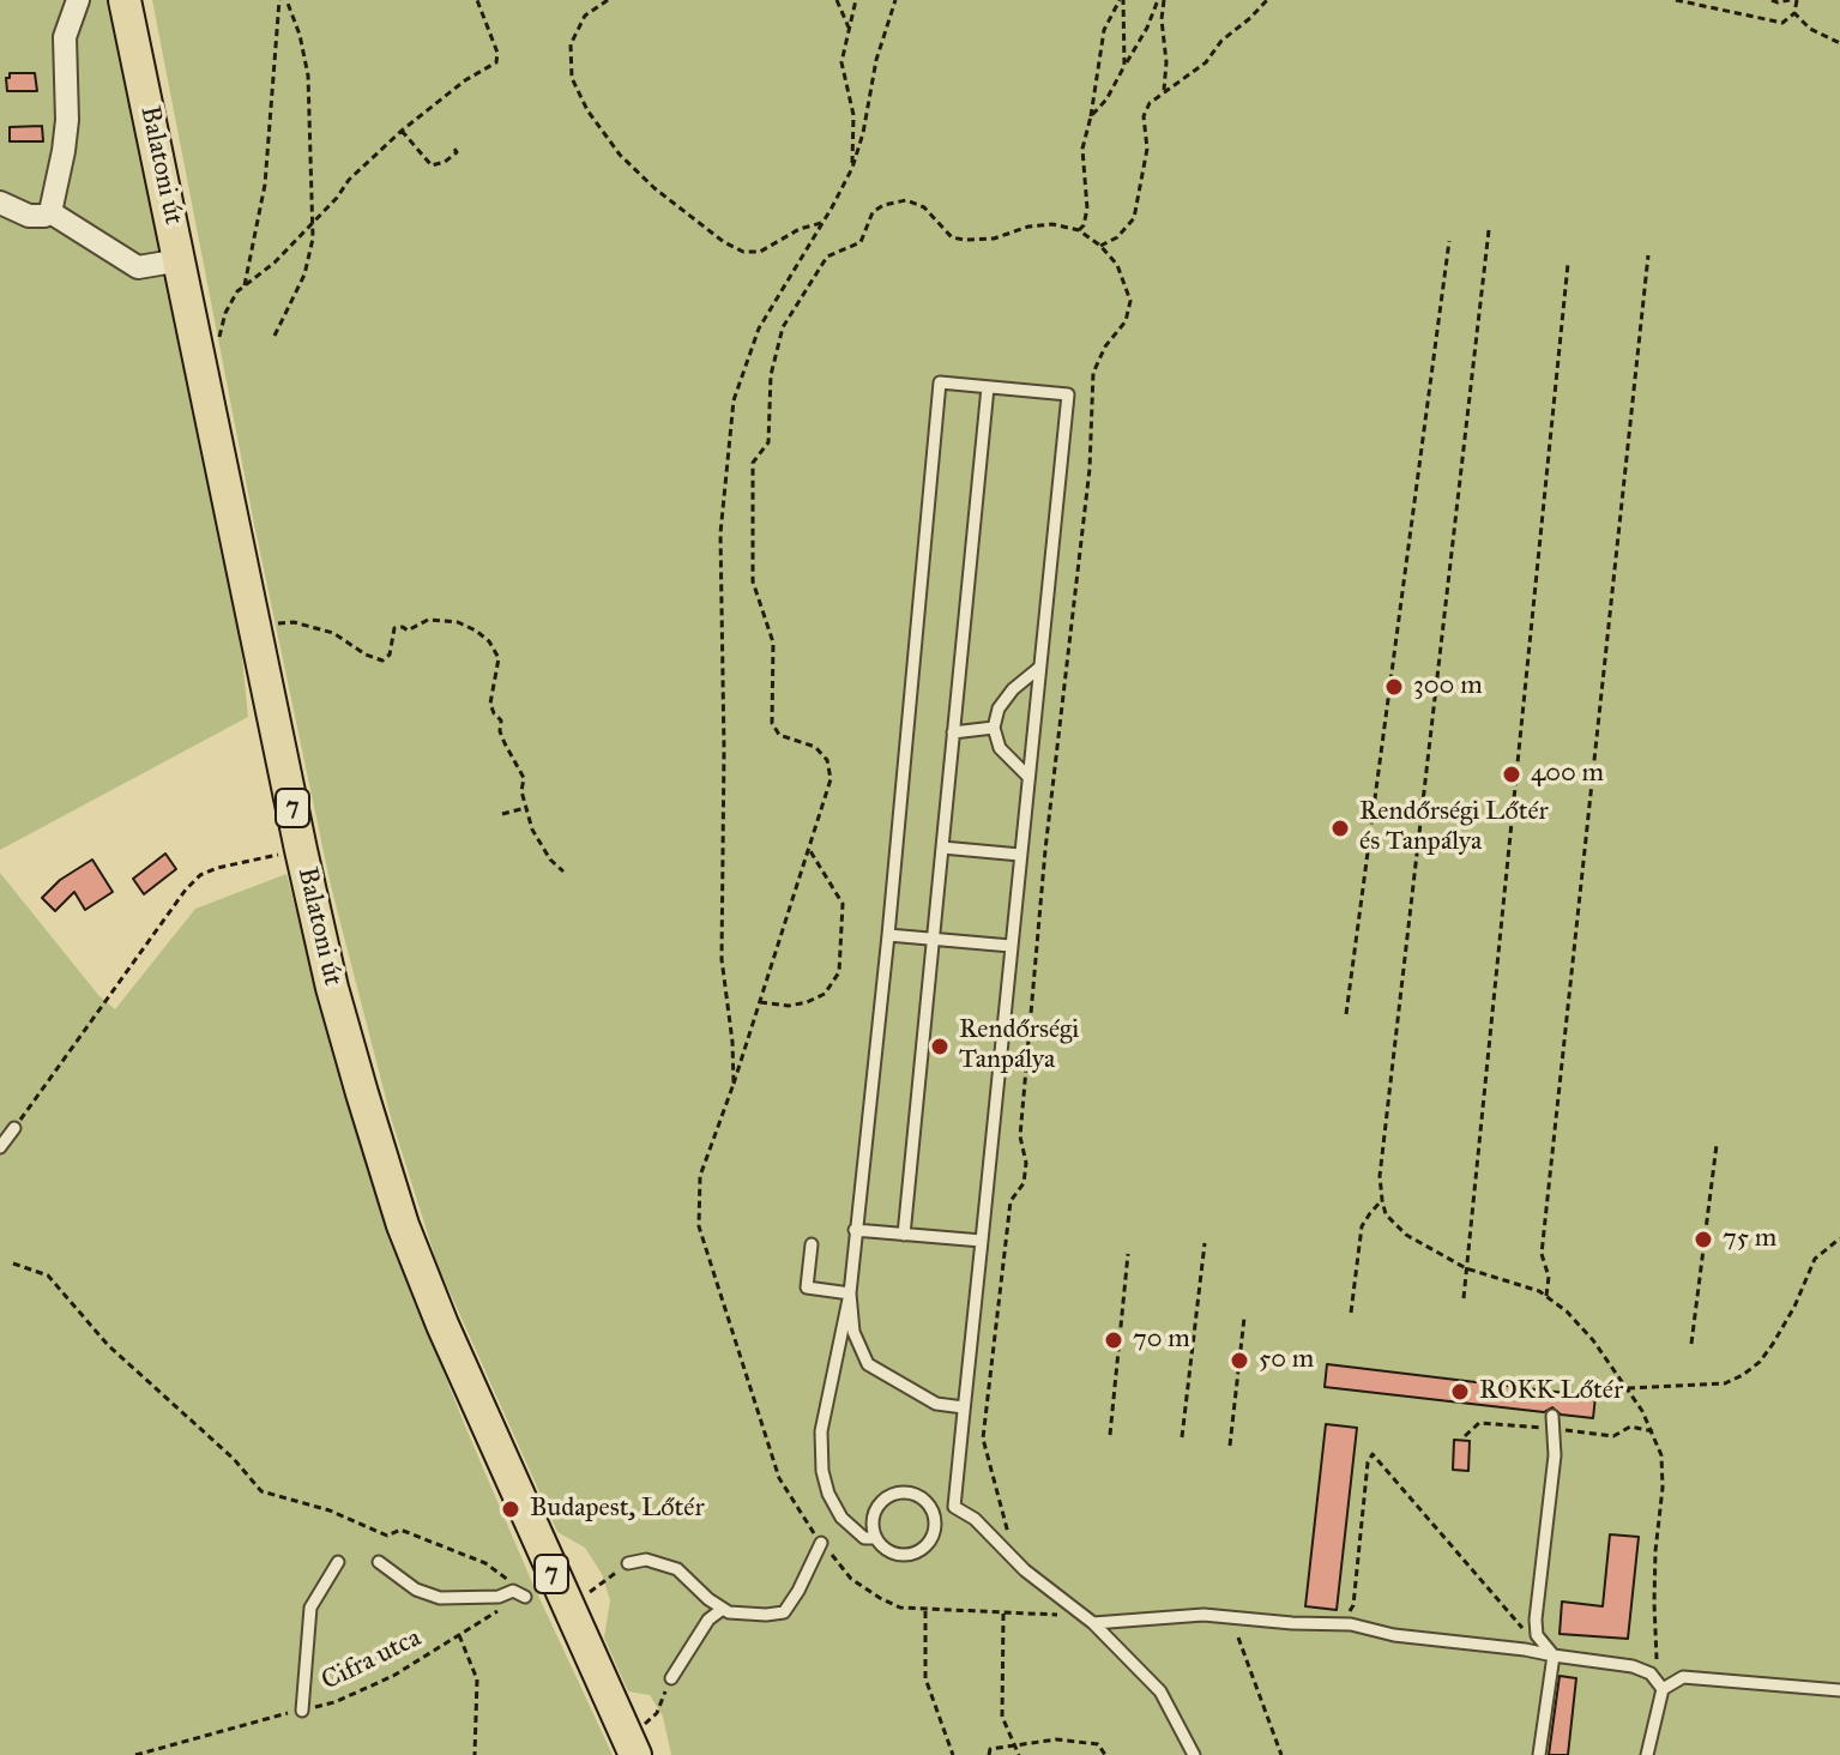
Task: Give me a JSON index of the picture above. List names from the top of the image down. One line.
{"streets":{"main road":["Balatoni út","7"],"path":["Cifra utca"]},"places":["300 m","400 m","Rendőrségi Lőtér és Tanpálya","Rendőrségi Tanpálya","75 m","70 m","50 m","ROKK Lőtér","Budapest, Lőtér"]}
